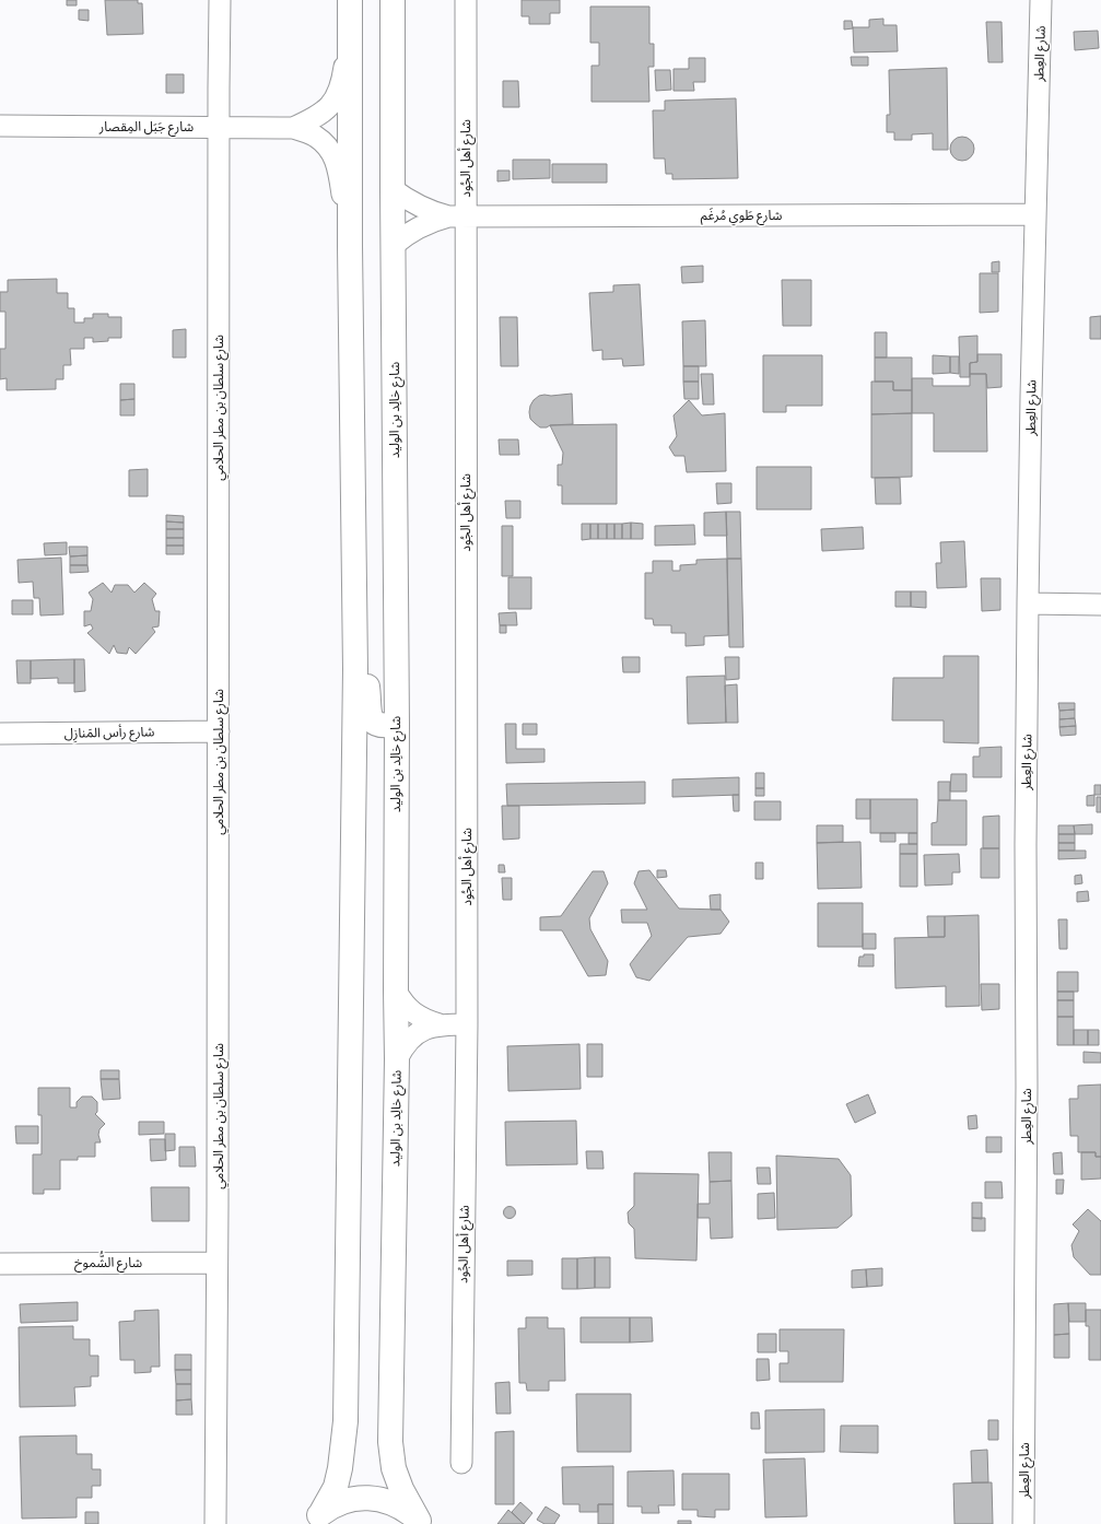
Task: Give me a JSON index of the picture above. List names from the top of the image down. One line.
{"streets":{"street":["شارع العِطر","شارع جَبَل المِقصار","شارع أهل الجُود","شارع طَوي مُرغَم","شارع سلطان بن مطر الحلامي","شارع خالِد بن الوليد","شارع رأس المَنازِل","شارع الشُّموخ"]},"crossings":[["شارع العِطر","شارع طَوي مُرغَم"],["شارع جَبَل المِقصار","شارع سلطان بن مطر الحلامي"],["شارع أهل الجُود","شارع طَوي مُرغَم"],["شارع طَوي مُرغَم","شارع خالِد بن الوليد"],["شارع سلطان بن مطر الحلامي","شارع رأس المَنازِل"],["شارع سلطان بن مطر الحلامي","شارع الشُّموخ"]]}
